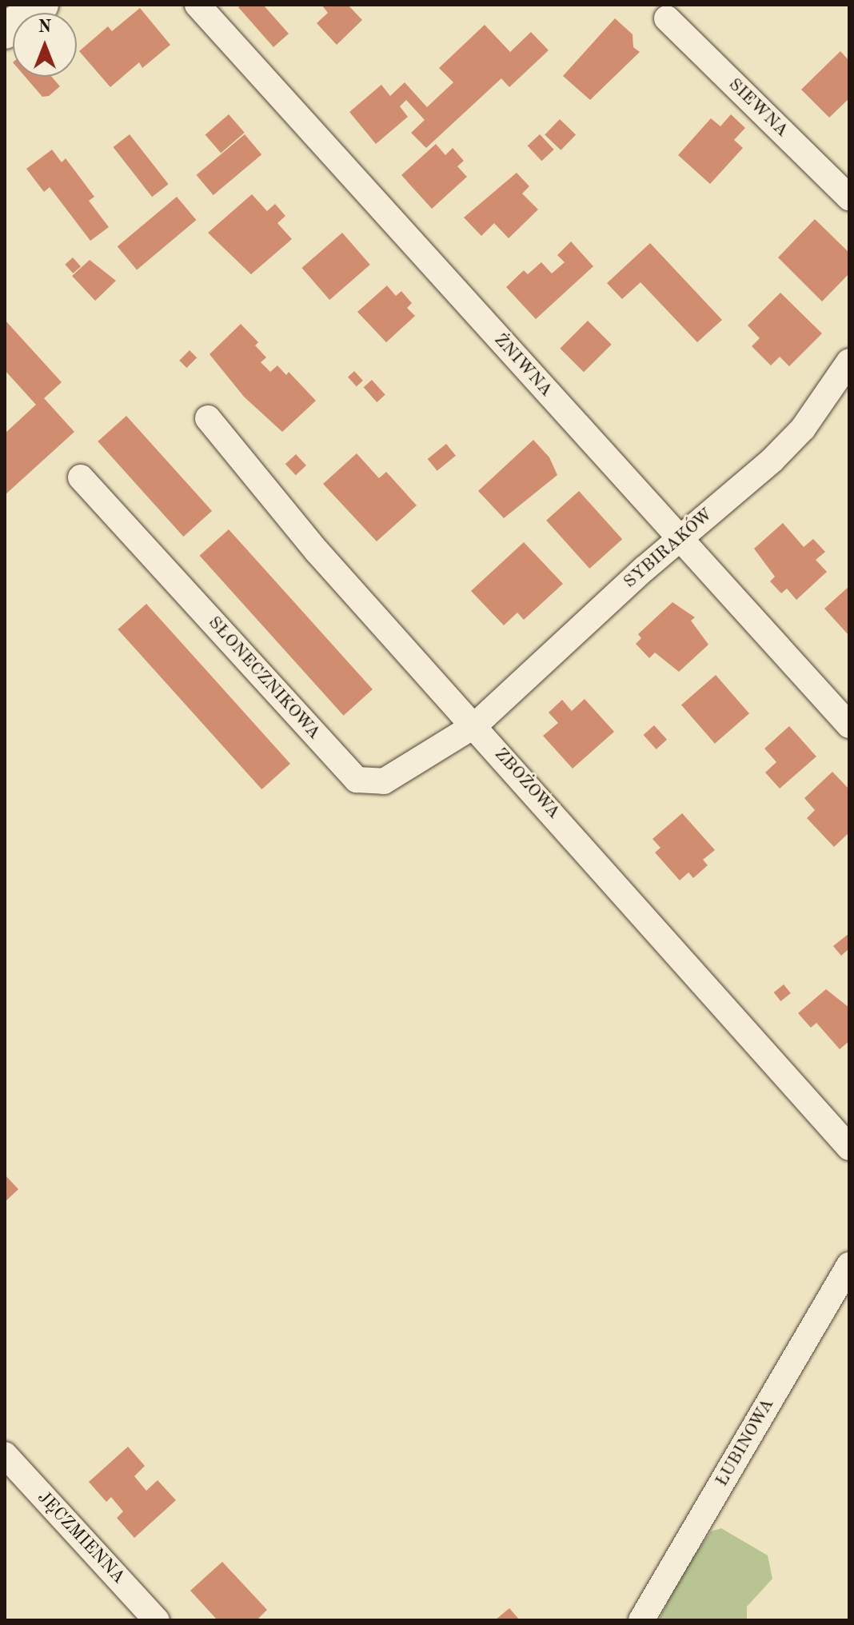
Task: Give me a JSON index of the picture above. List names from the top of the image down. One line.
{"streets":{"street":["SIEWNA","ŻNIWNA","SYBIRAKÓW","SŁONECZNIKOWA","ZBOŻOWA","ŁUBINOWA","JĘCZMIENNA"]},"crossings":[["ŻNIWNA","SYBIRAKÓW"],["SYBIRAKÓW","SŁONECZNIKOWA"],["SYBIRAKÓW","ZBOŻOWA"],["SŁONECZNIKOWA","ZBOŻOWA"]],"north":"top"}
